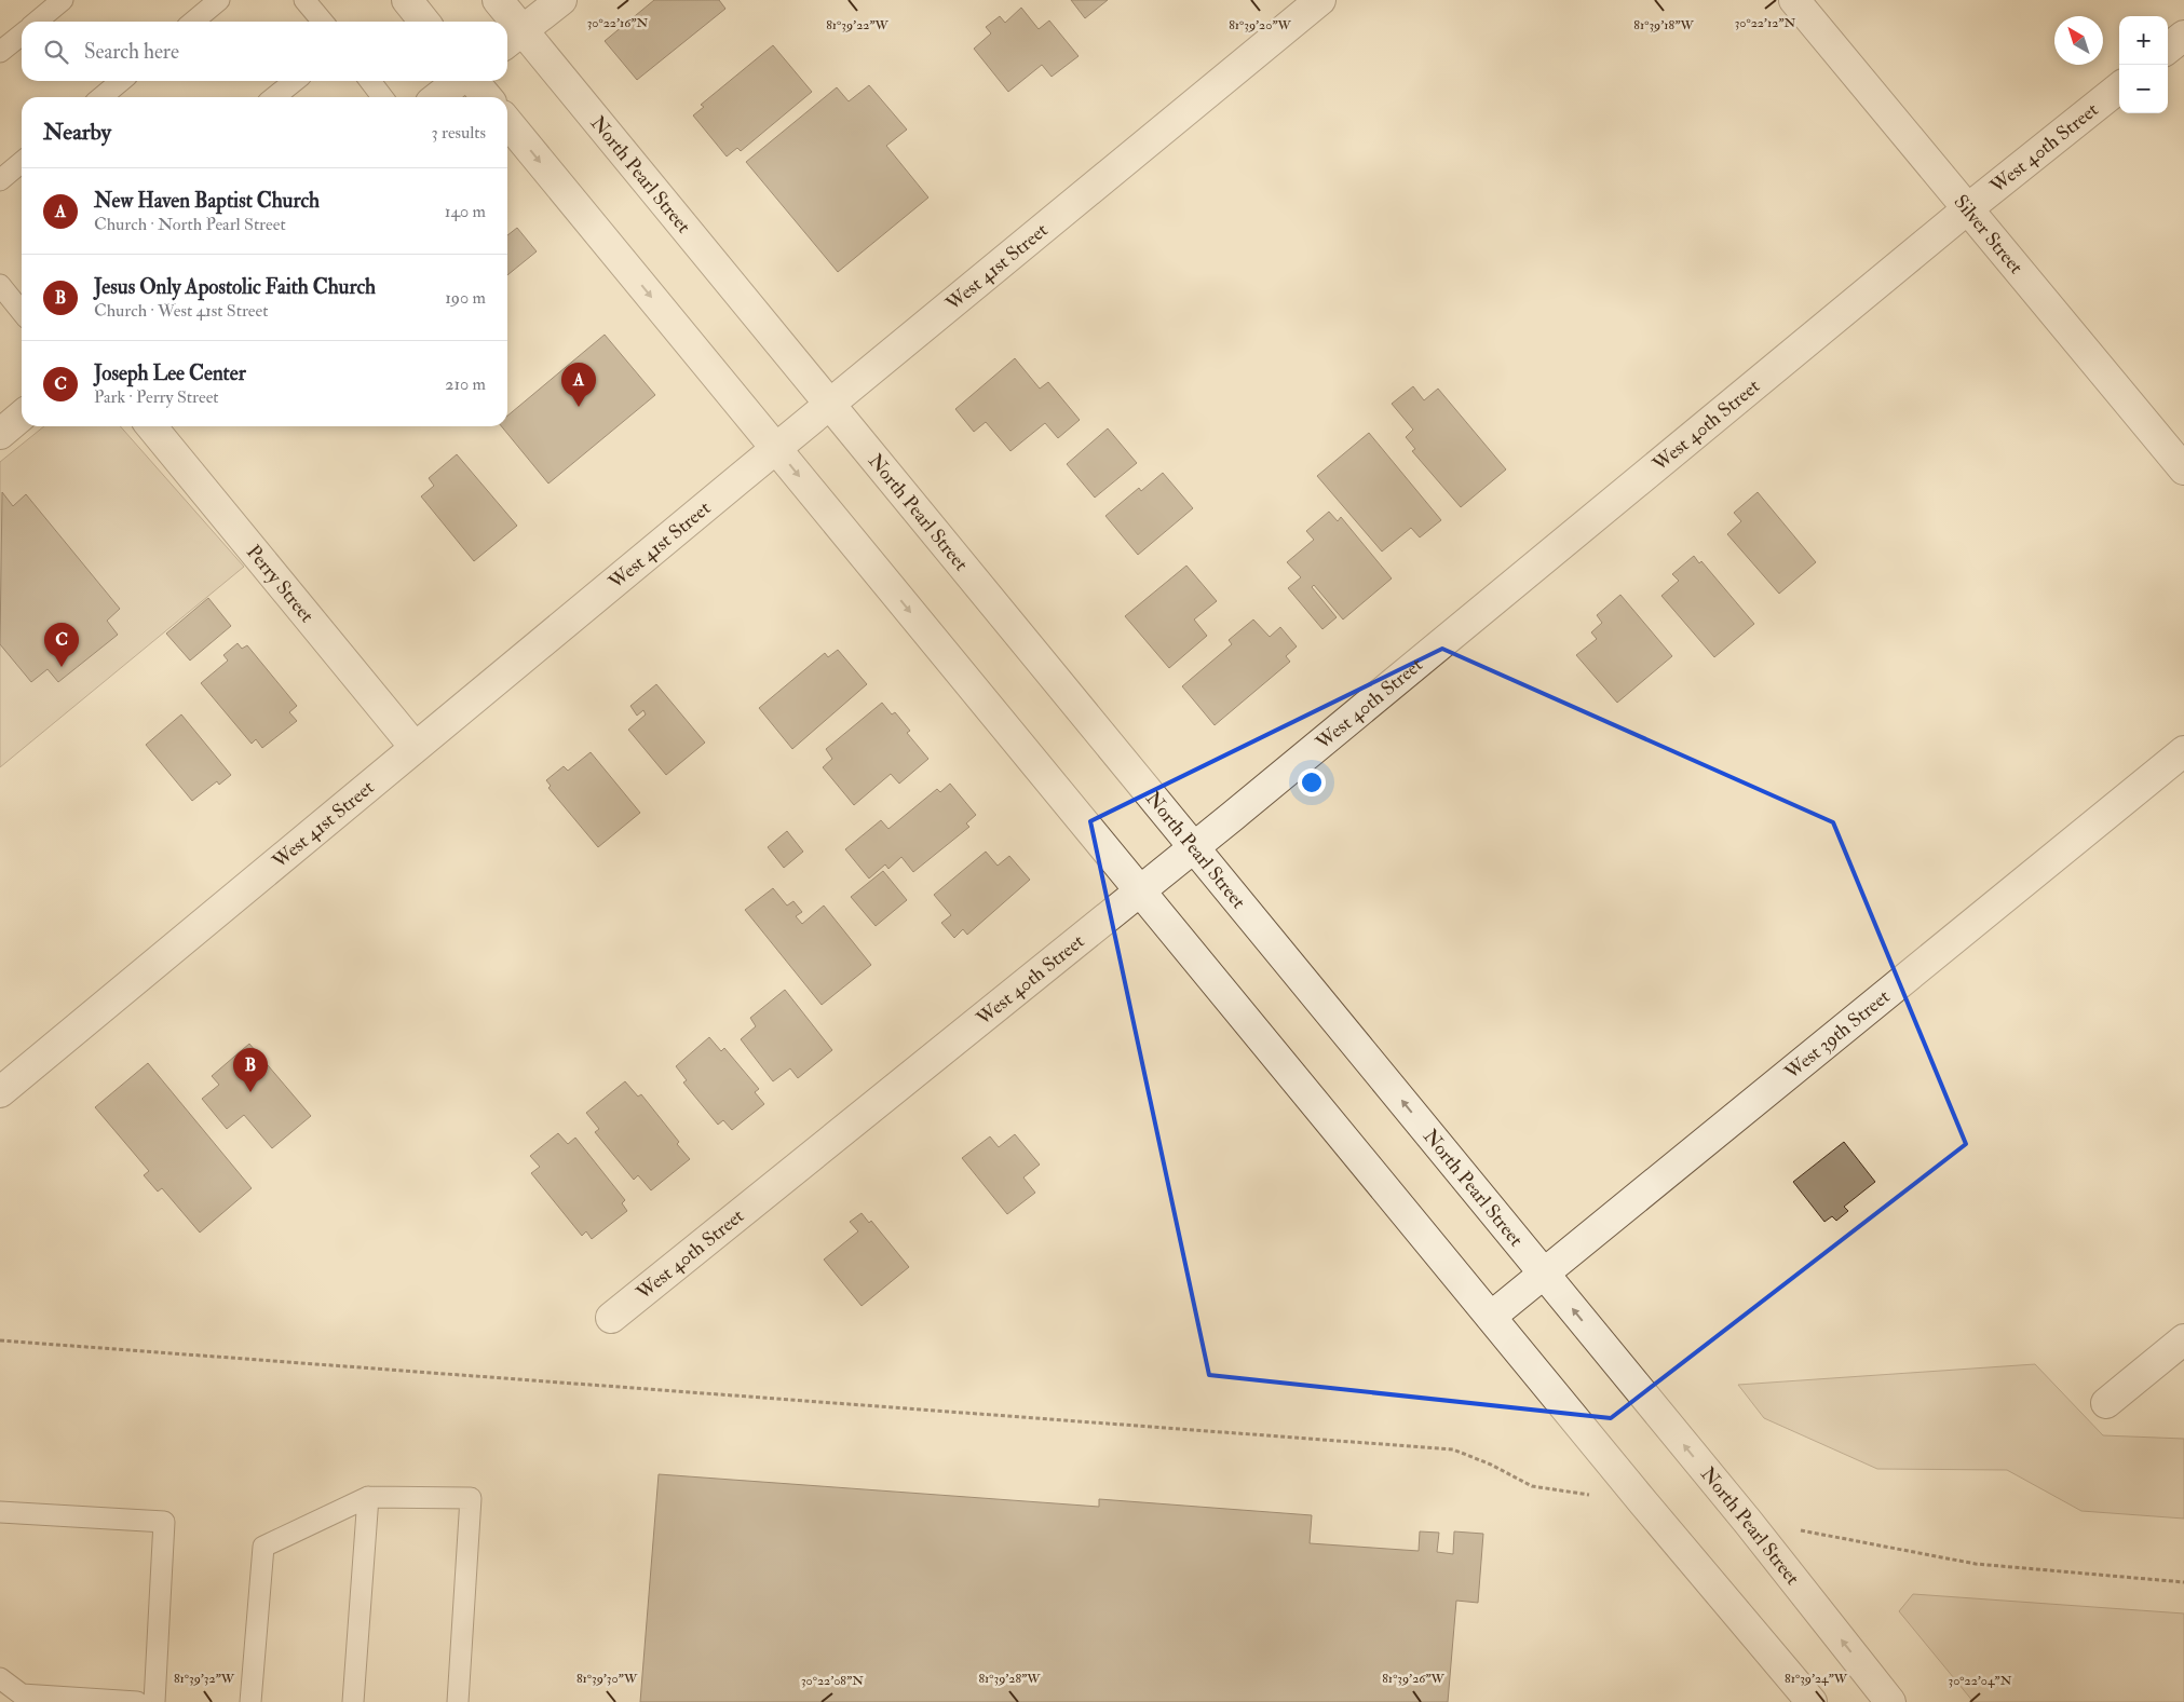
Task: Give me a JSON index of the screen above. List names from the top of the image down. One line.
{"streets":{"street":["West 40th Street","North Pearl Street","Silver Street","West 41st Street","Perry Street","West 39th Street"]},"crossings":[["West 40th Street","North Pearl Street"],["West 40th Street","Silver Street"],["North Pearl Street","West 41st Street"],["North Pearl Street","West 39th Street"],["West 41st Street","Perry Street"]],"north":"top left","page":{"map_buttons":["+","−"],"search":"Search here","heading":["Nearby","3 results"],"list":[{"mark":"A","name":"New Haven Baptist Church","note":"Church · North Pearl Street","value":"140 m"},{"mark":"B","name":"Jesus Only Apostolic Faith Church","note":"Church · West 41st Street","value":"190 m"},{"mark":"C","name":"Joseph Lee Center","note":"Park · Perry Street","value":"210 m"}],"pins":["A","C","B"]},"coordinates":["30°22'16\"N","30°22'12\"N","81°39'22\"W","81°39'20\"W","81°39'18\"W","81°39'32\"W","81°39'30\"W","81°39'28\"W","81°39'26\"W","81°39'24\"W","30°22'08\"N","30°22'04\"N"]}
